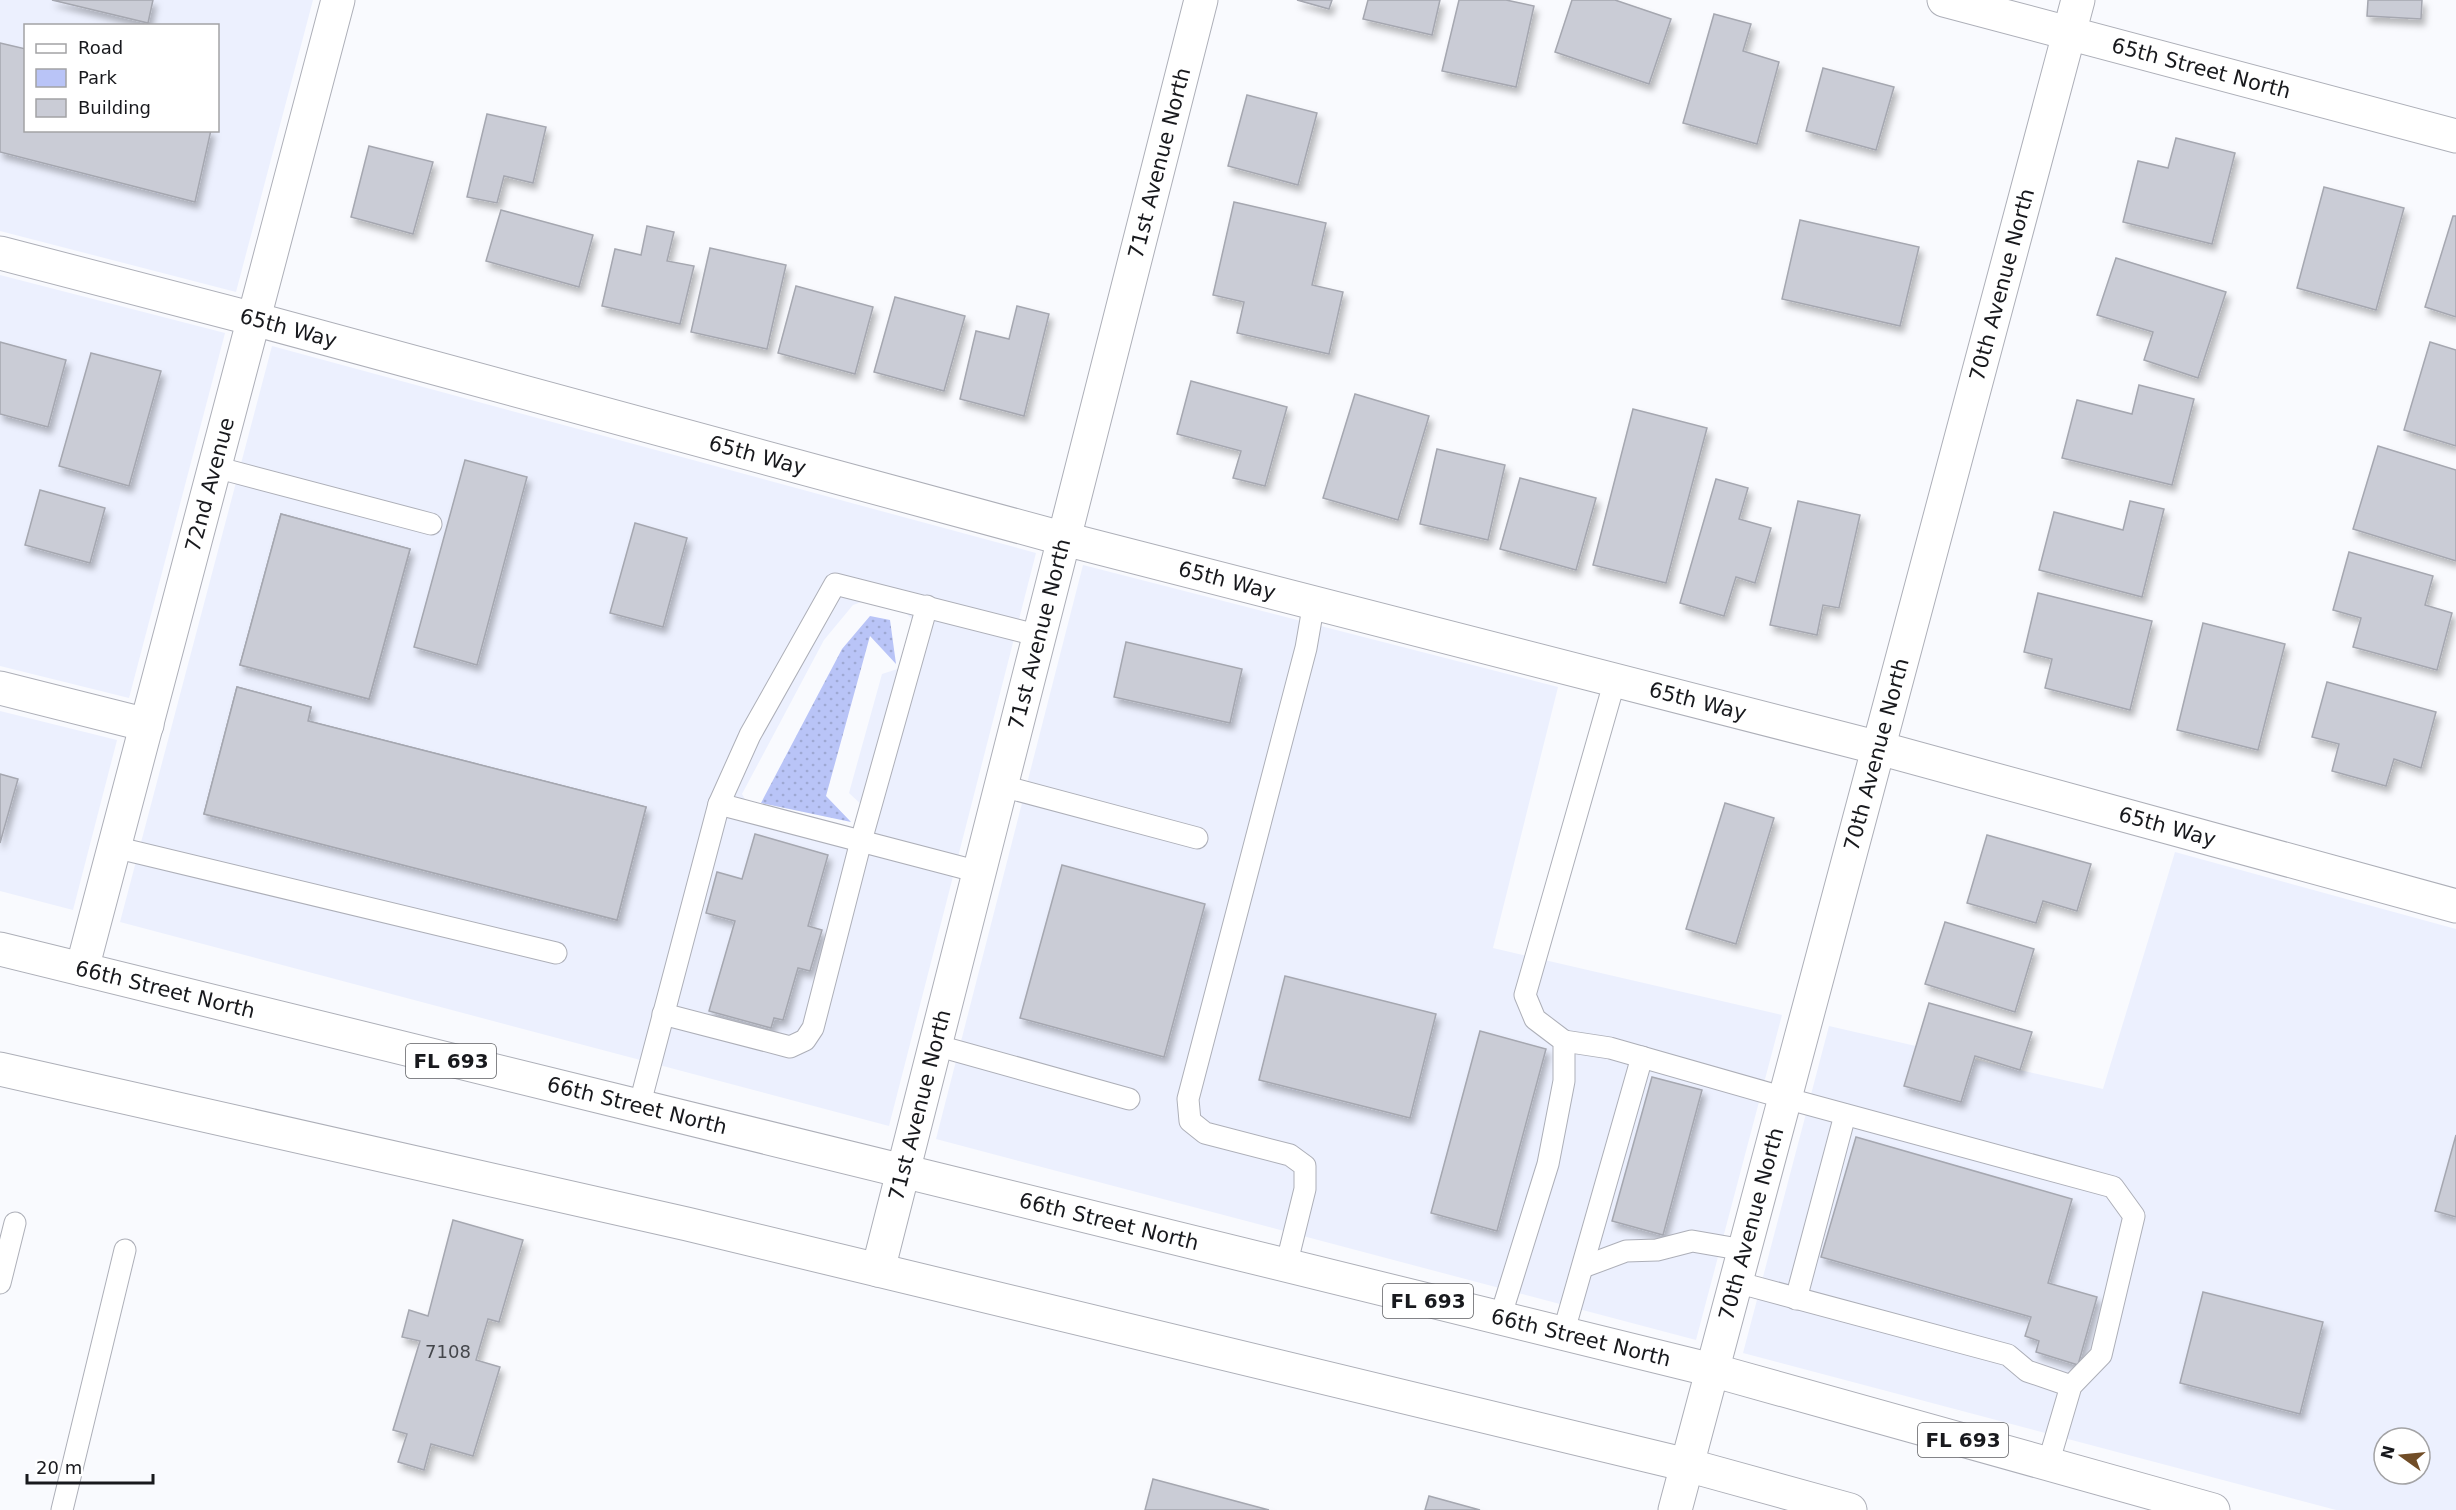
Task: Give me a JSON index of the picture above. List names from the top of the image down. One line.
{"streets":{"street":["65th Street North","71st Avenue North","70th Avenue North","65th Way","72nd Avenue","66th Street North","FL 693"]},"crossings":[["65th Street North","70th Avenue North"],["71st Avenue North","65th Way"],["71st Avenue North","66th Street North"],["70th Avenue North","65th Way"],["70th Avenue North","66th Street North"],["65th Way","72nd Avenue"],["72nd Avenue","66th Street North"]],"house_numbers":["7108"],"legend":["Road","Park","Building"],"scale_bar":"20 m","north":"left"}
